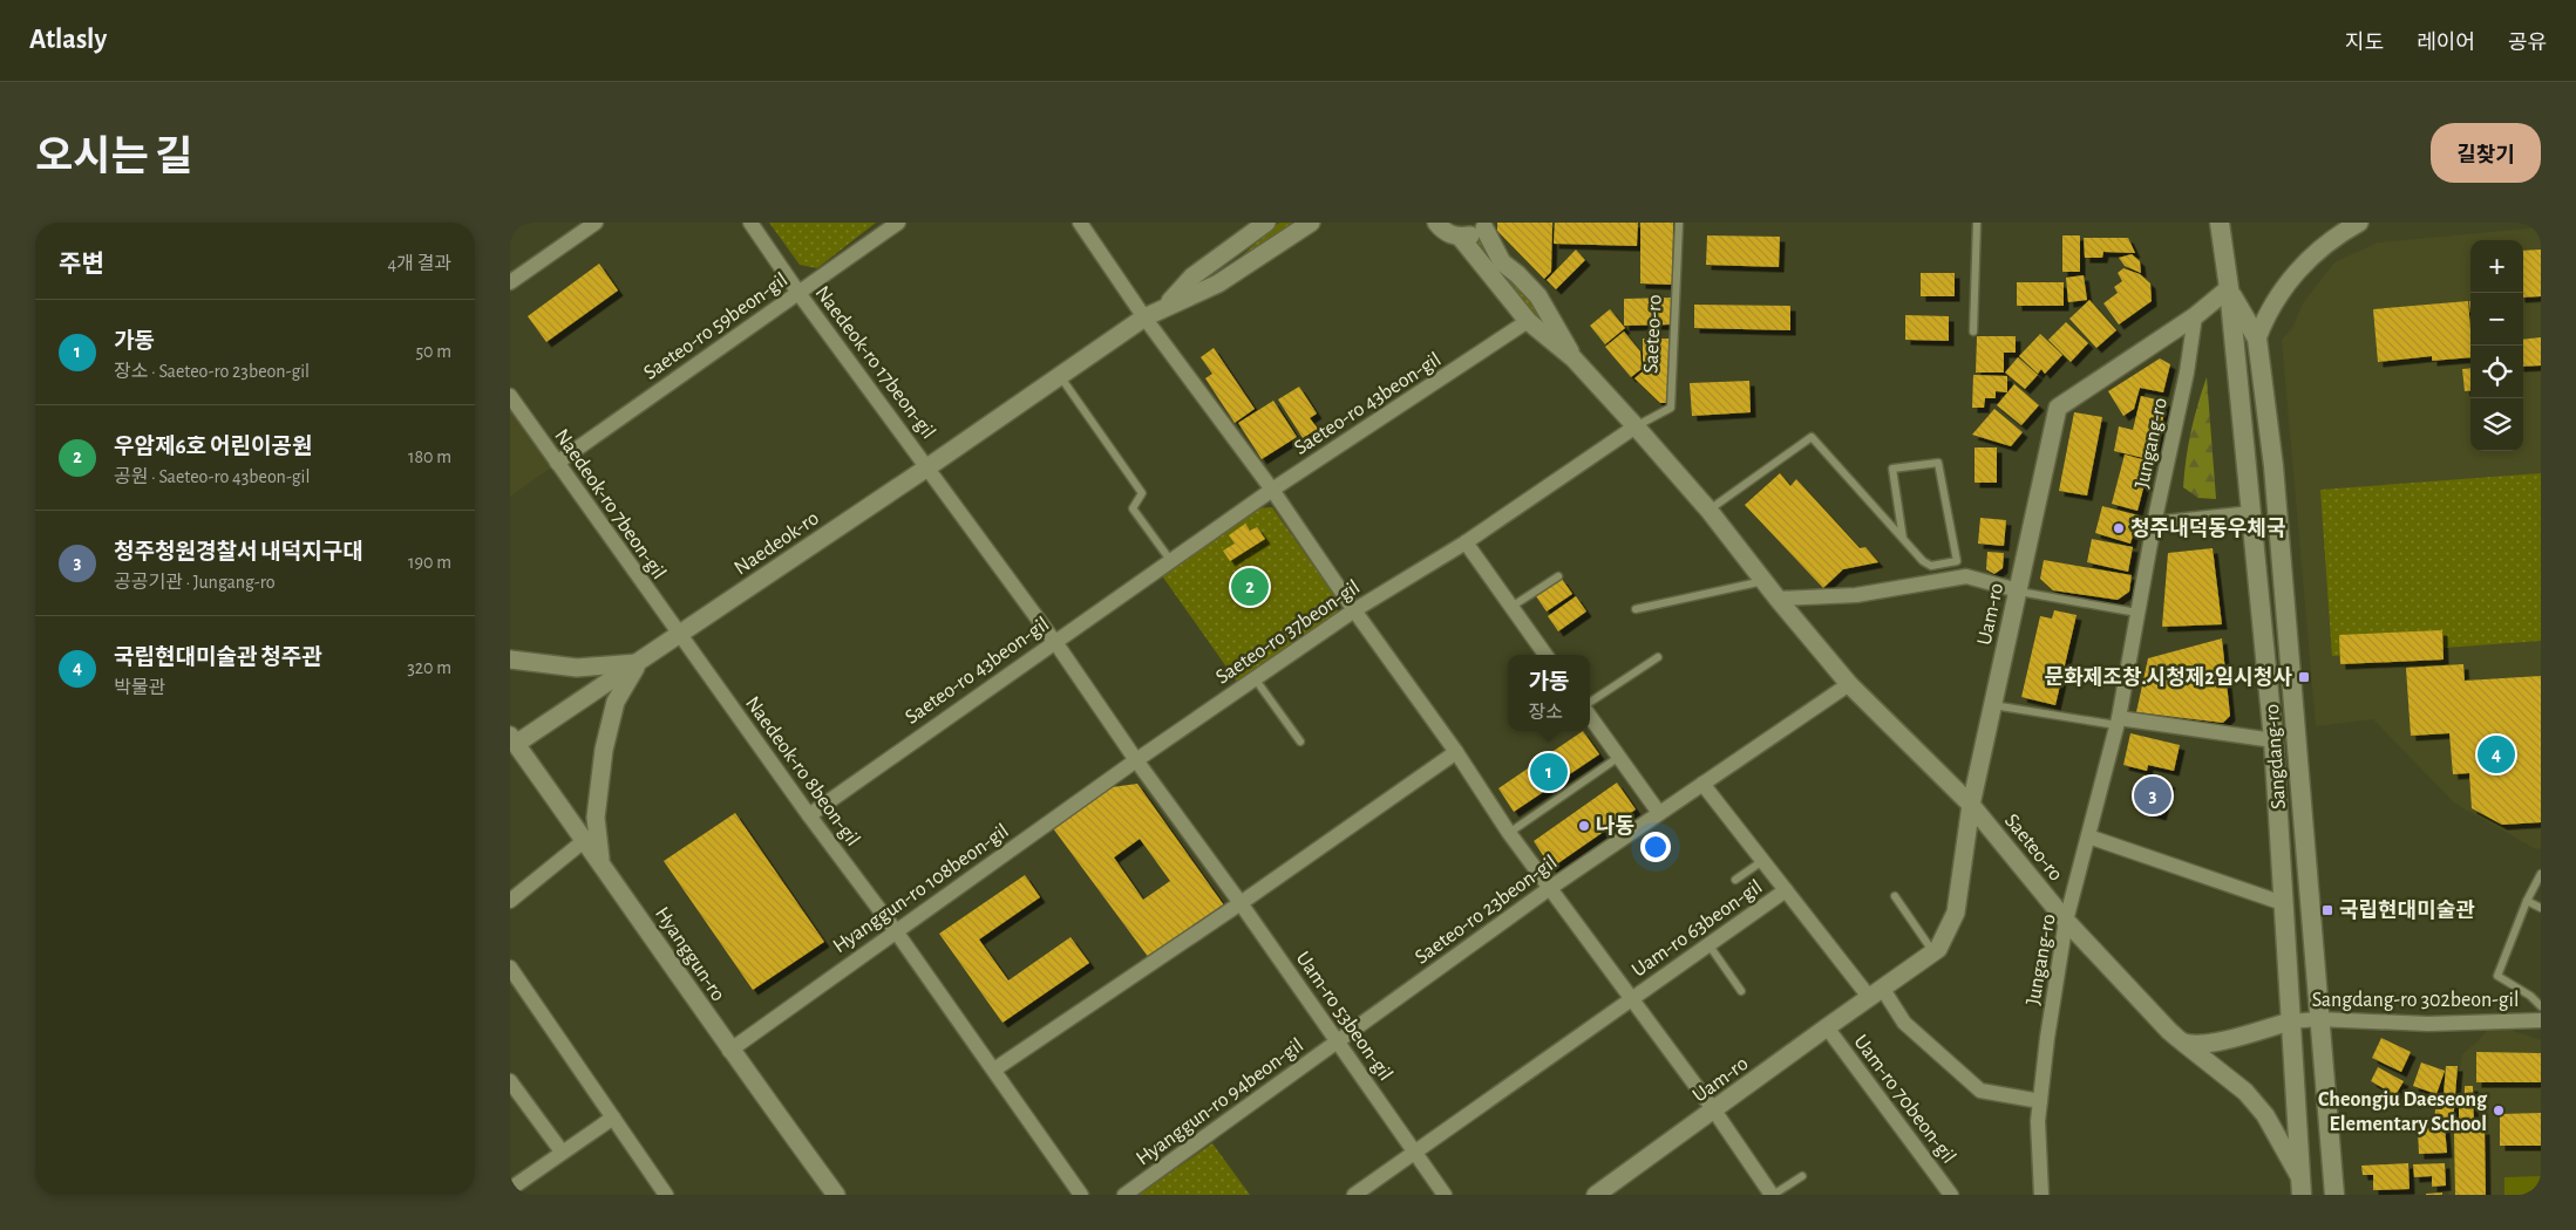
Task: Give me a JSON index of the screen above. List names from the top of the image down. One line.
{"streets":{"main road":["Sangdang-ro"],"street":["Saeteo-ro 59beon-gil","Saeteo-ro","Naedeok-ro 17beon-gil","Saeteo-ro 43beon-gil","Jungang-ro","Naedeok-ro 7beon-gil","Naedeok-ro","Uam-ro","Saeteo-ro 37beon-gil","Naedeok-ro 8beon-gil","Hyanggun-ro 108beon-gil","Saeteo-ro 23beon-gil","Uam-ro 63beon-gil","Hyanggun-ro","Sangdang-ro 302beon-gil","Uam-ro 53beon-gil","Uam-ro 70beon-gil","Hyanggun-ro 94beon-gil"]},"crossings":[["Saeteo-ro 59beon-gil","Naedeok-ro 17beon-gil"],["Saeteo-ro 59beon-gil","Naedeok-ro 7beon-gil"],["Saeteo-ro","Jungang-ro"],["Saeteo-ro","Uam-ro"],["Saeteo-ro","Saeteo-ro 37beon-gil"],["Saeteo-ro","Sangdang-ro"],["Saeteo-ro","Saeteo-ro 23beon-gil"],["Naedeok-ro 17beon-gil","Saeteo-ro 43beon-gil"],["Naedeok-ro 17beon-gil","Naedeok-ro"],["Naedeok-ro 17beon-gil","Uam-ro 53beon-gil"],["Saeteo-ro 43beon-gil","Naedeok-ro 8beon-gil"],["Saeteo-ro 43beon-gil","Uam-ro 63beon-gil"],["Saeteo-ro 43beon-gil","Uam-ro 53beon-gil"],["Jungang-ro","Uam-ro"],["Jungang-ro","Sangdang-ro"],["Naedeok-ro 7beon-gil","Naedeok-ro"],["Naedeok-ro 7beon-gil","Naedeok-ro 8beon-gil"],["Naedeok-ro","Naedeok-ro 8beon-gil"],["Naedeok-ro","Uam-ro 63beon-gil"],["Naedeok-ro","Hyanggun-ro"],["Uam-ro","Sangdang-ro"],["Uam-ro","Uam-ro 63beon-gil"],["Uam-ro","Uam-ro 70beon-gil"],["Saeteo-ro 37beon-gil","Hyanggun-ro 108beon-gil"],["Saeteo-ro 37beon-gil","Uam-ro 63beon-gil"],["Saeteo-ro 37beon-gil","Uam-ro 53beon-gil"],["Sangdang-ro","Sangdang-ro 302beon-gil"],["Naedeok-ro 8beon-gil","Hyanggun-ro 108beon-gil"],["Hyanggun-ro 108beon-gil","Hyanggun-ro"],["Hyanggun-ro 108beon-gil","Uam-ro 53beon-gil"],["Saeteo-ro 23beon-gil","Uam-ro 63beon-gil"],["Saeteo-ro 23beon-gil","Uam-ro 53beon-gil"],["Saeteo-ro 23beon-gil","Hyanggun-ro 94beon-gil"],["Uam-ro 63beon-gil","Uam-ro 53beon-gil"],["Uam-ro 53beon-gil","Hyanggun-ro 94beon-gil"]],"places":{"other":["청주내덕동우체국","나동","Cheongju Daeseong Elementary School"],"transit":["문화제조창.시청제2임시청사","국립현대미술관"]},"page":{"header":"Atlasly","nav":["지도","레이어","공유"],"title":"오시는 길","buttons":"길찾기","heading":["주변","4개 결과"],"map_buttons":["+","−"],"list":[{"mark":"1","name":"가동","note":"장소 · Saeteo-ro 23beon-gil","value":"50 m"},{"mark":"2","name":"우암제6호 어린이공원","note":"공원 · Saeteo-ro 43beon-gil","value":"180 m"},{"mark":"3","name":"청주청원경찰서 내덕지구대","note":"공공기관 · Jungang-ro","value":"190 m"},{"mark":"4","name":"국립현대미술관 청주관","note":"박물관","value":"320 m"}],"pins":["2","4","1","3"],"popup":["가동","장소"]}}
